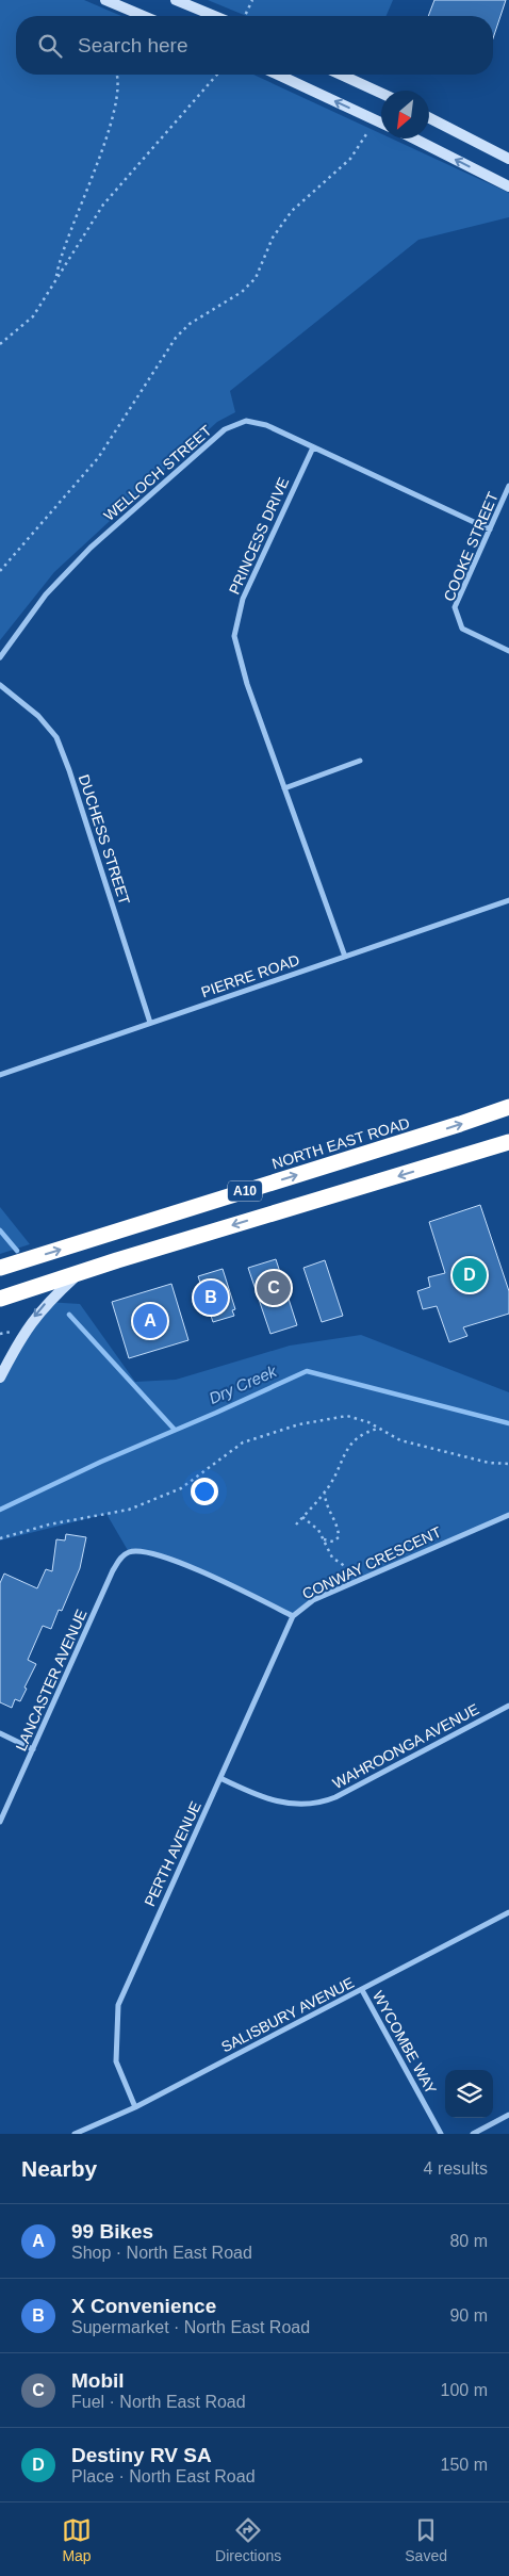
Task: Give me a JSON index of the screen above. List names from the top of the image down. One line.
{"streets":{"highway":["NORTH EAST ROAD","A10"],"street":["WELLOCH STREET","PRINCESS DRIVE","COOKE STREET","DUCHESS STREET","PIERRE ROAD","CONWAY CRESCENT","LANCASTER AVENUE","WAHROONGA AVENUE","PERTH AVENUE","SALISBURY AVENUE","WYCOMBE WAY"]},"crossings":[["WELLOCH STREET","PRINCESS DRIVE"],["WELLOCH STREET","COOKE STREET"],["PRINCESS DRIVE","PIERRE ROAD"],["DUCHESS STREET","PIERRE ROAD"],["CONWAY CRESCENT","LANCASTER AVENUE"],["CONWAY CRESCENT","PERTH AVENUE"],["WAHROONGA AVENUE","PERTH AVENUE"],["PERTH AVENUE","SALISBURY AVENUE"],["SALISBURY AVENUE","WYCOMBE WAY"]],"water":["Dry Creek"],"north":"bottom left","page":{"search":"Search here","pins":["D","C","B","A"],"heading":["Nearby","4 results"],"list":[{"mark":"A","name":"99 Bikes","note":"Shop · North East Road","value":"80 m"},{"mark":"B","name":"X Convenience","note":"Supermarket · North East Road","value":"90 m"},{"mark":"C","name":"Mobil","note":"Fuel · North East Road","value":"100 m"},{"mark":"D","name":"Destiny RV SA","note":"Place · North East Road","value":"150 m"}],"nav":["Map","Directions","Saved"]}}
